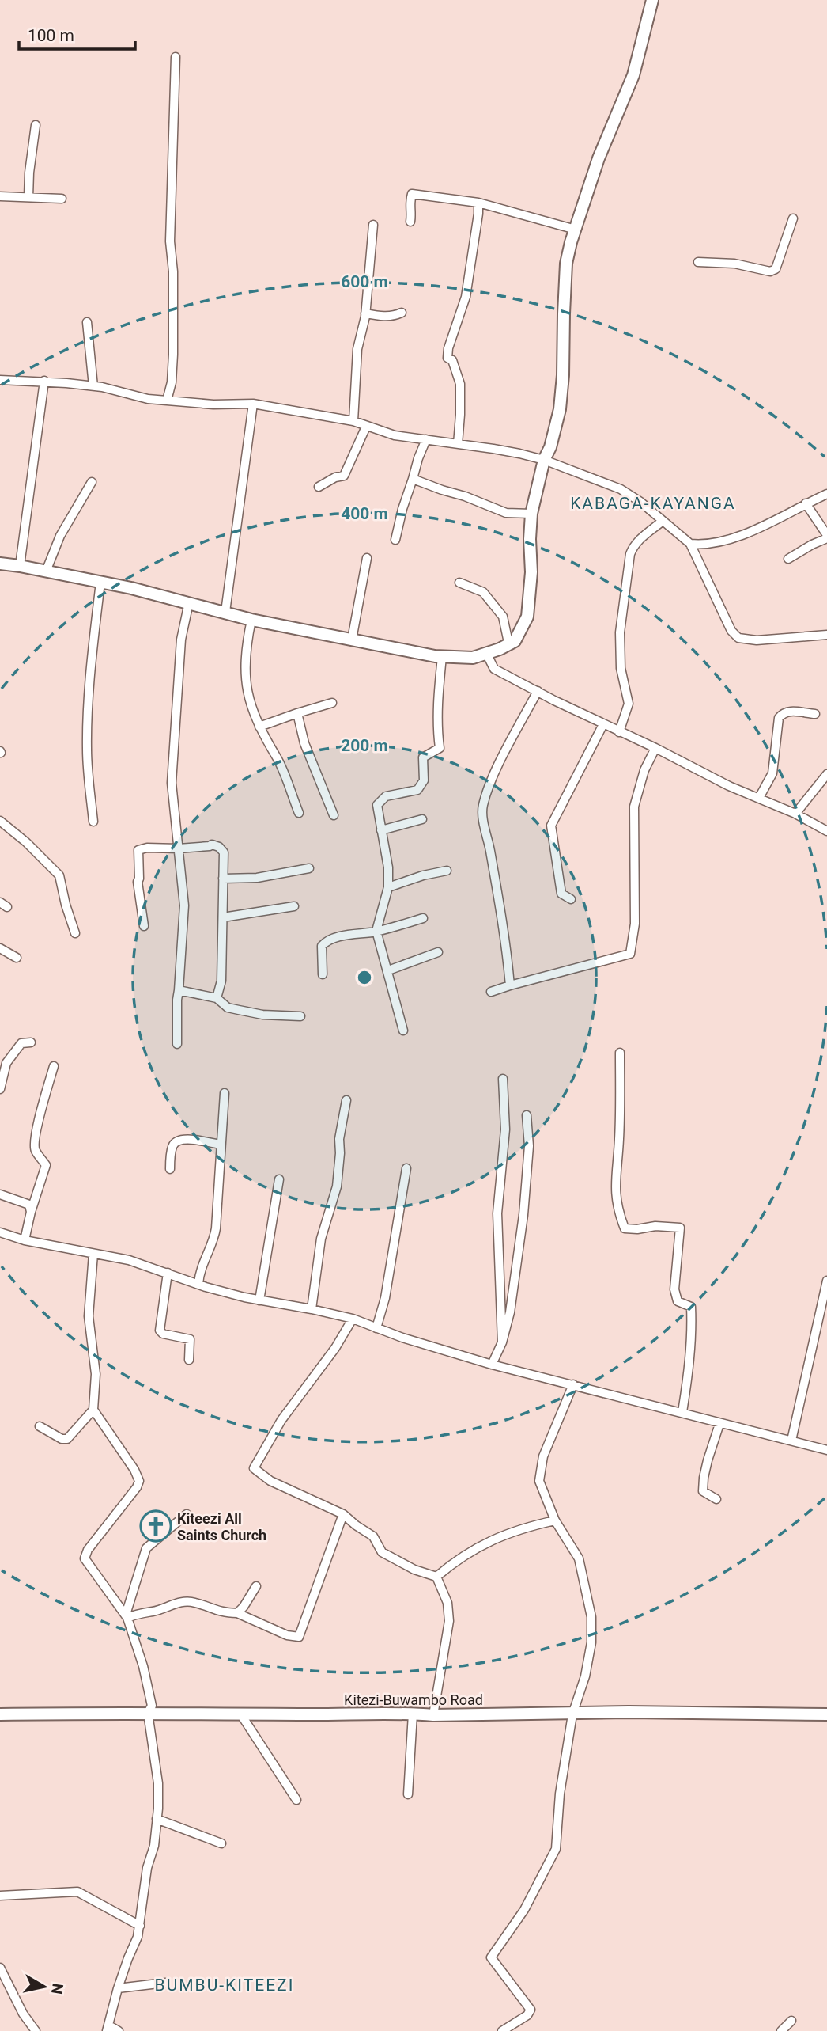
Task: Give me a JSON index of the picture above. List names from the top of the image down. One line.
{"streets":{"street":["Kitezi-Buwambo Road"]},"districts":["KABAGA-KAYANGA","BUMBU-KITEEZI"],"places":{"church":["Kiteezi All Saints Church"]},"scale_bar":"100 m","north":"right","rings":["600 m","400 m","200 m"]}
